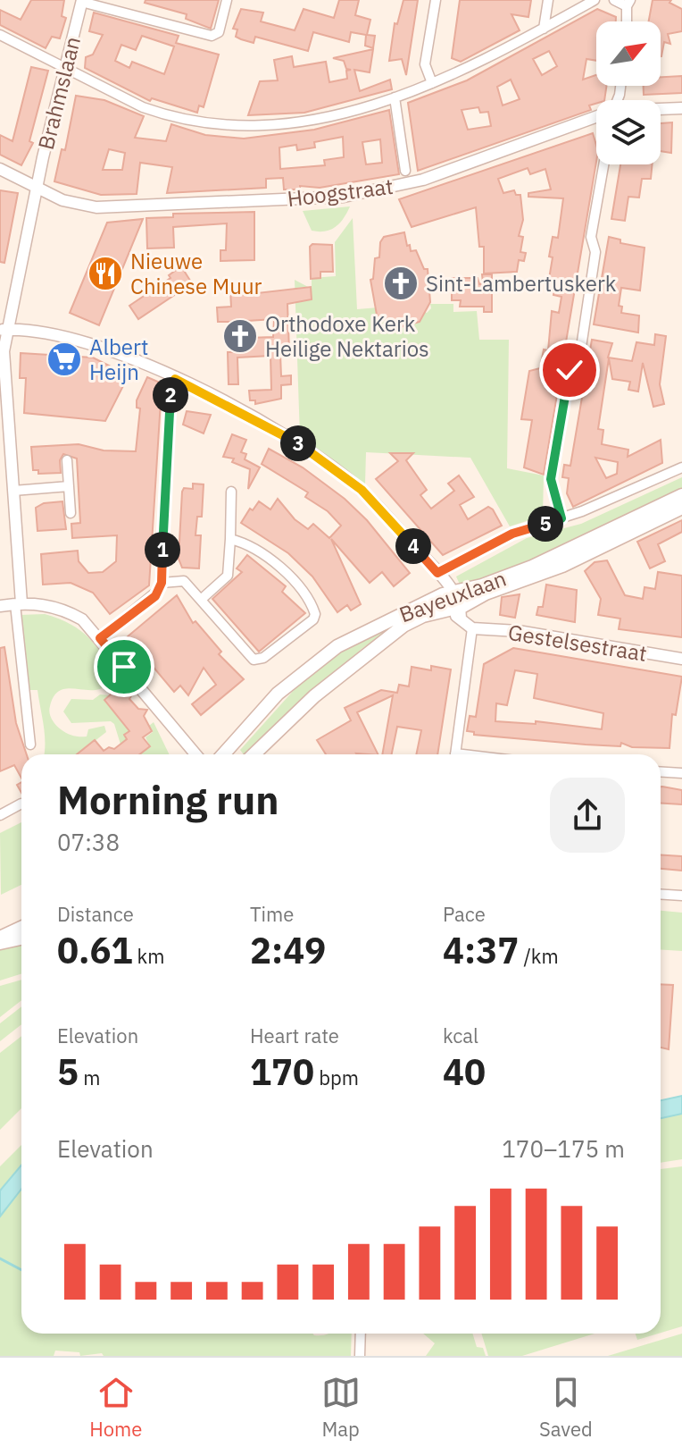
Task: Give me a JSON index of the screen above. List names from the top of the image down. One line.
{"streets":{"main road":["Bayeuxlaan"],"street":["Brahmslaan","Hoogstraat","Gestelsestraat"]},"crossings":[["Brahmslaan","Hoogstraat"]],"places":{"restaurant":["Nieuwe Chinese Muur"],"church":["Sint-Lambertuskerk","Orthodoxe Kerk Heilige Nektarios"],"supermarket":["Albert Heijn"]},"north":"top right","page":{"pins":["2","3","5","4","1"],"heading":["Morning run","07:38"],"stats":[["Distance","0.61 km"],["Time","2:49"],["Pace","4:37 /km"],["Elevation","5 m"],["Heart rate","170 bpm"],["kcal","40"]],"chart":["Elevation","170–175 m"],"tabs":["Home","Map","Saved"]}}
